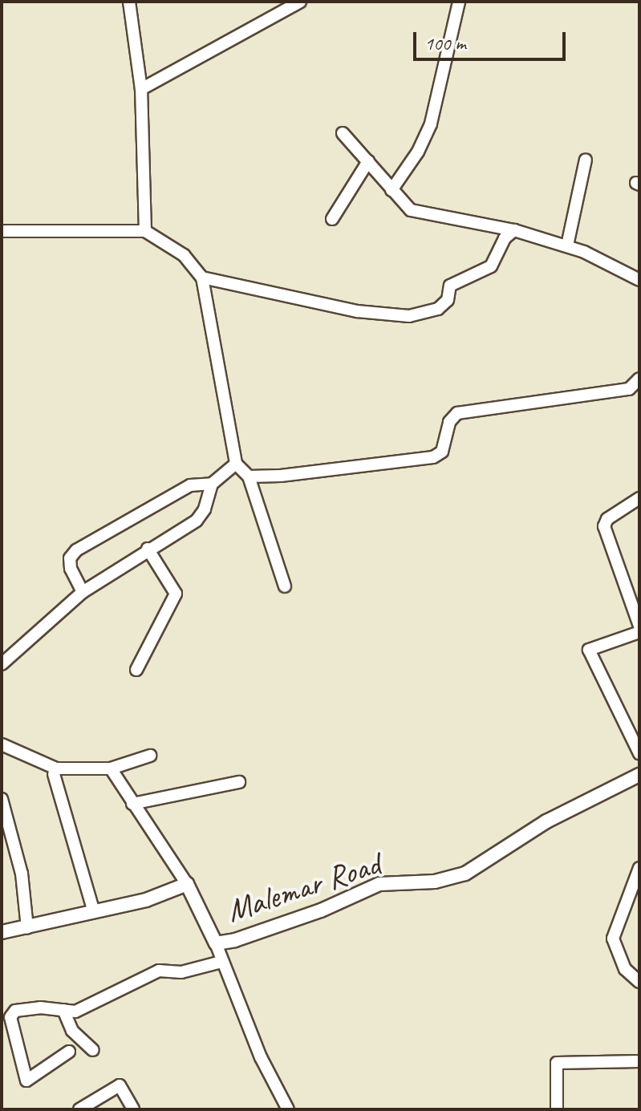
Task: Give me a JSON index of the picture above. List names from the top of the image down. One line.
{"streets":{"street":["Malemar Road"]},"scale_bar":"100 m"}
